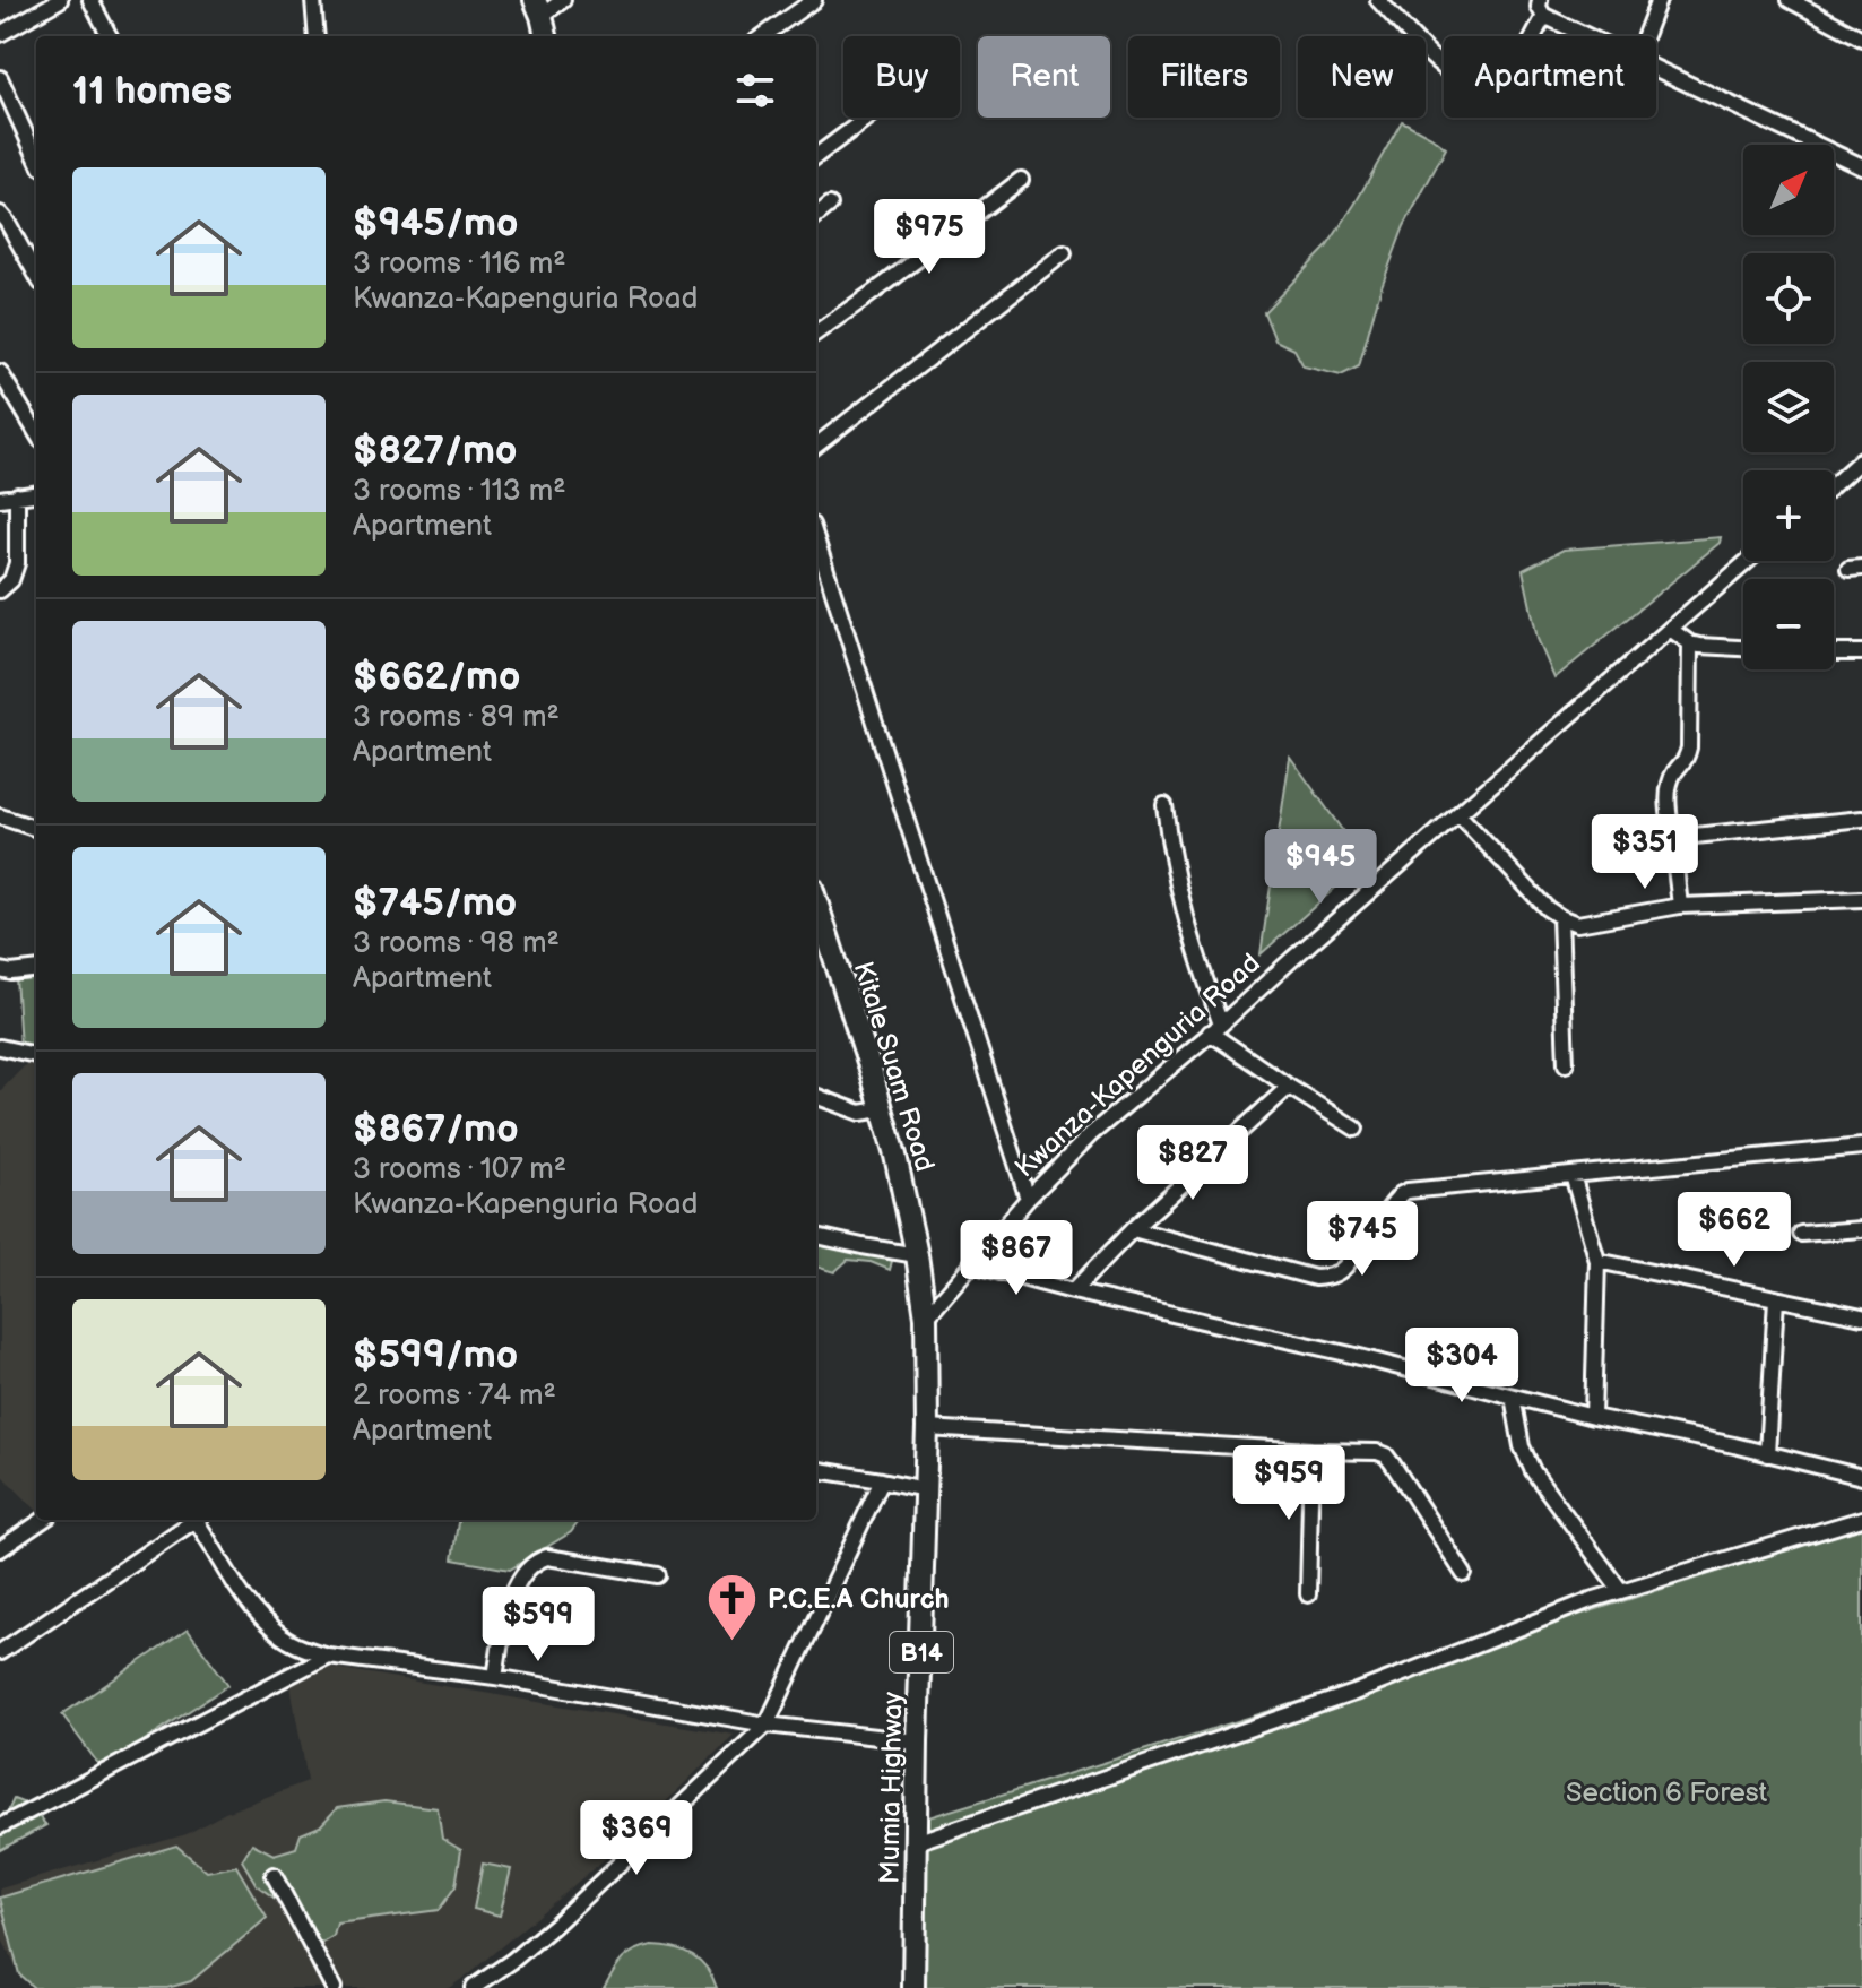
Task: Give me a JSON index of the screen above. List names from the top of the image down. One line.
{"streets":{"highway":["Kitale Suam Road","B14","Mumia Highway"],"street":["Kwanza-Kapenguria Road"]},"crossings":[["Kwanza-Kapenguria Road","Kitale Suam Road"],["Kwanza-Kapenguria Road","Mumia Highway"],["Kitale Suam Road","Mumia Highway"]],"parks":["Section 6 Forest"],"places":{"church":["P.C.E.A Church"]},"north":"top right","page":{"chip":["Buy","Rent","Filters","New","Apartment"],"heading":"11 homes","map_buttons":["+","−"],"list":[{"name":"$945/mo","note":"3 rooms · 116 m² · Kwanza-Kapenguria Road"},{"name":"$827/mo","note":"3 rooms · 113 m² · Apartment"},{"name":"$662/mo","note":"3 rooms · 89 m² · Apartment"},{"name":"$745/mo","note":"3 rooms · 98 m² · Apartment"},{"name":"$867/mo","note":"3 rooms · 107 m² · Kwanza-Kapenguria Road"},{"name":"$599/mo","note":"2 rooms · 74 m² · Apartment"}],"price":["$975","$351","$945","$827","$662","$745","$867","$304","$959","$599","$369"]}}
